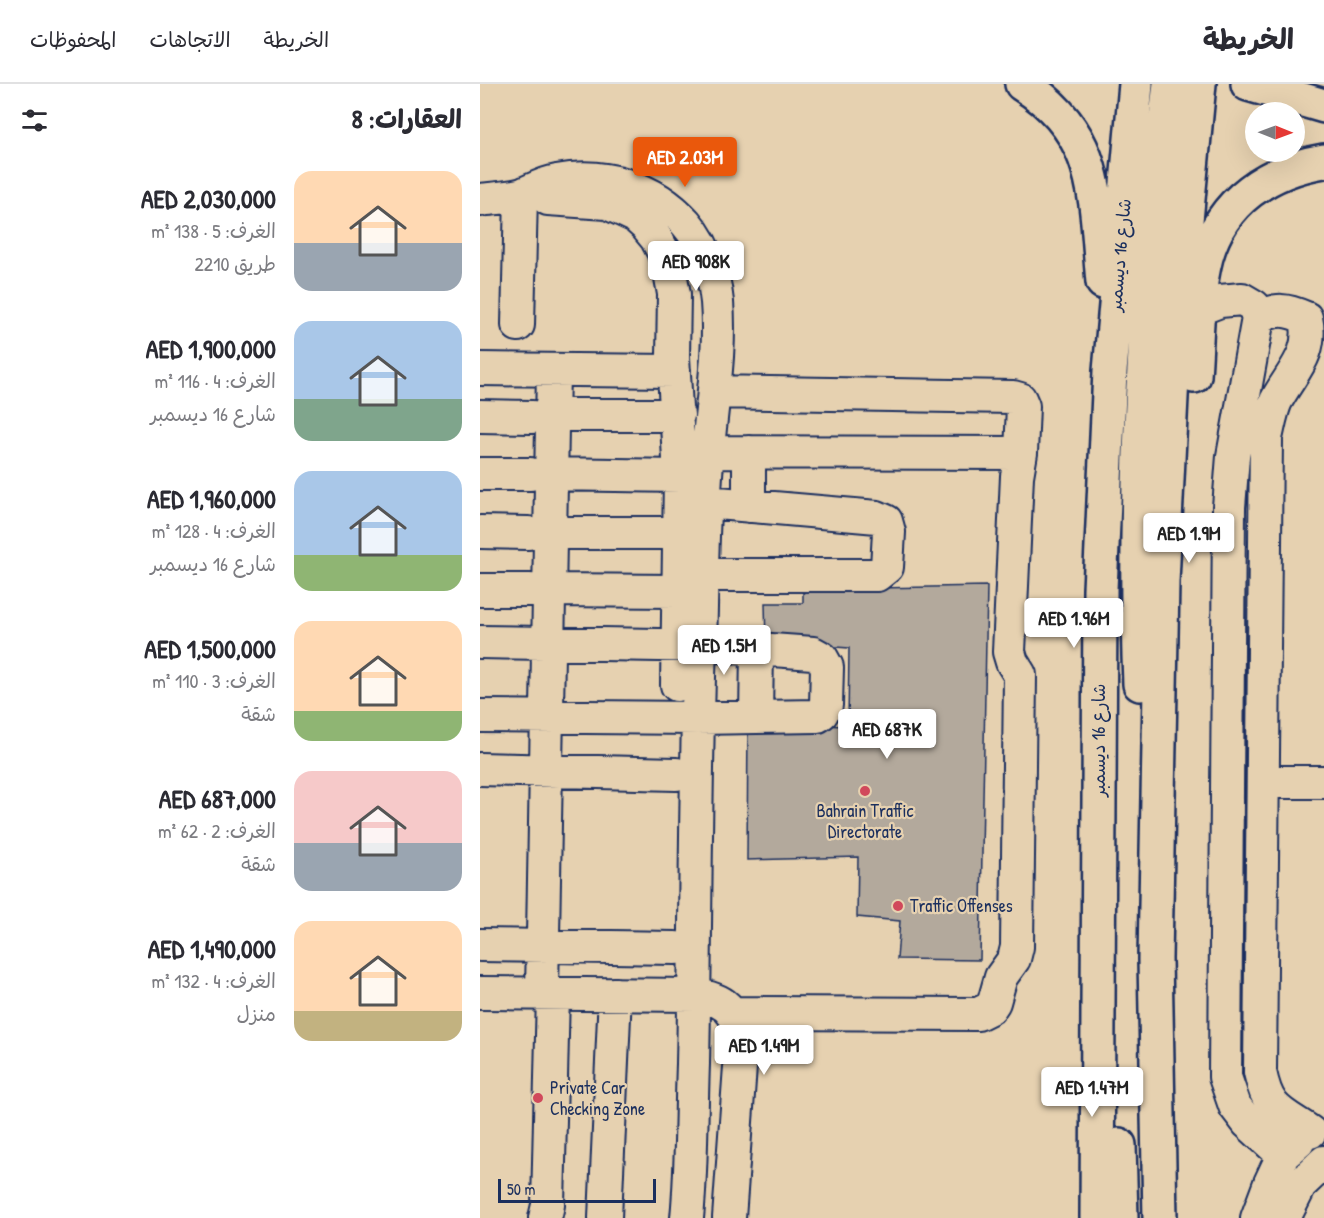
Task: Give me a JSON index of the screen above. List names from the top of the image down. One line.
{"streets":{"main road":["شارع 16 ديسمبر"]},"places":["Bahrain Traffic Directorate","Traffic Offenses","Private Car Checking Zone"],"scale_bar":"50 m","north":"right","page":{"header":"الخريطة","nav":["الخريطة","الاتجاهات","المحفوظات"],"heading":"العقارات: 8","price":["AED 2.03M","AED 908K","AED 1.9M","AED 1.96M","AED 1.5M","AED 687K","AED 1.49M","AED 1.47M"],"list":[{"name":"AED 2,030,000","note":"الغرف: 5 · 138 m² · طريق 2210"},{"name":"AED 1,900,000","note":"الغرف: 4 · 116 m² · شارع 16 ديسمبر"},{"name":"AED 1,960,000","note":"الغرف: 4 · 128 m² · شارع 16 ديسمبر"},{"name":"AED 1,500,000","note":"الغرف: 3 · 110 m² · شقة"},{"name":"AED 687,000","note":"الغرف: 2 · 62 m² · شقة"},{"name":"AED 1,490,000","note":"الغرف: 4 · 132 m² · منزل"}],"scale":"50 m"}}
